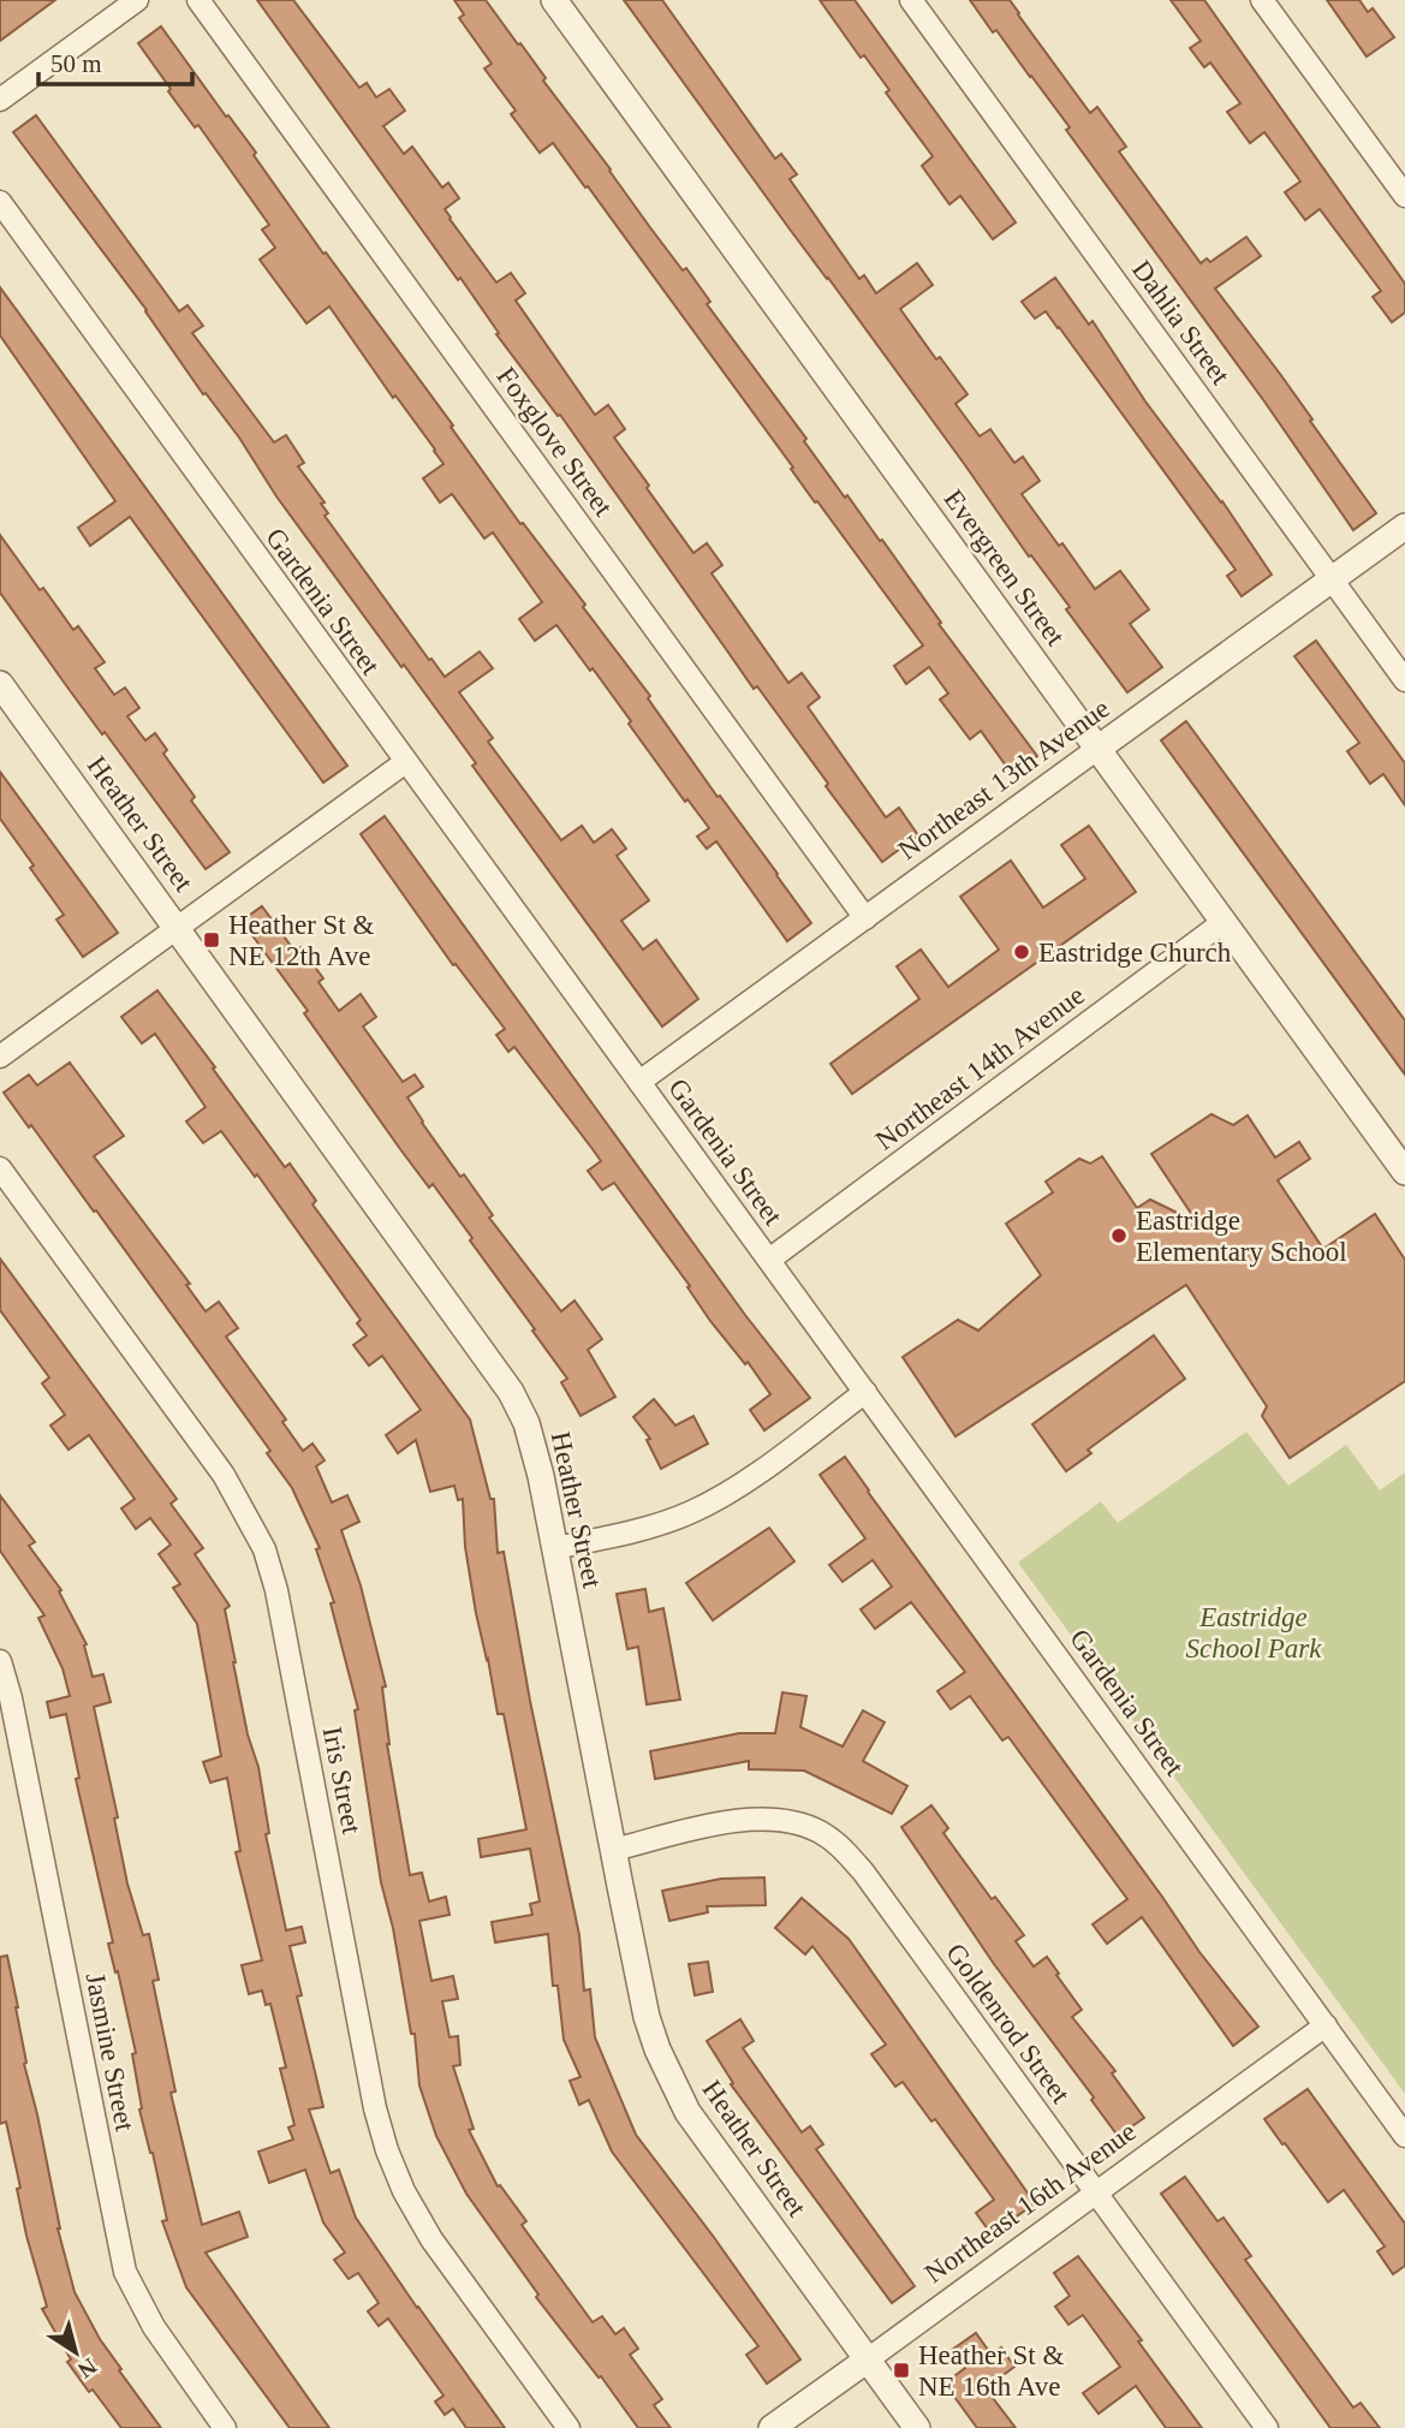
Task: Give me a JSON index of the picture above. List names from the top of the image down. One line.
{"streets":{"street":["Dahlia Street","Foxglove Street","Evergreen Street","Gardenia Street","Northeast 13th Avenue","Heather Street","Northeast 14th Avenue","Iris Street","Goldenrod Street","Jasmine Street","Northeast 16th Avenue"]},"crossings":[["Dahlia Street","Northeast 13th Avenue"],["Foxglove Street","Northeast 13th Avenue"],["Evergreen Street","Northeast 13th Avenue"],["Evergreen Street","Northeast 14th Avenue"],["Gardenia Street","Northeast 13th Avenue"],["Gardenia Street","Northeast 14th Avenue"],["Gardenia Street","Northeast 16th Avenue"],["Heather Street","Goldenrod Street"],["Heather Street","Northeast 16th Avenue"],["Goldenrod Street","Northeast 16th Avenue"]],"parks":["Eastridge School Park"],"places":{"transit":["Heather St & NE 12th Ave","Heather St & NE 16th Ave"],"other":["Eastridge Church","Eastridge Elementary School"]},"scale_bar":"50 m","north":"bottom right"}
